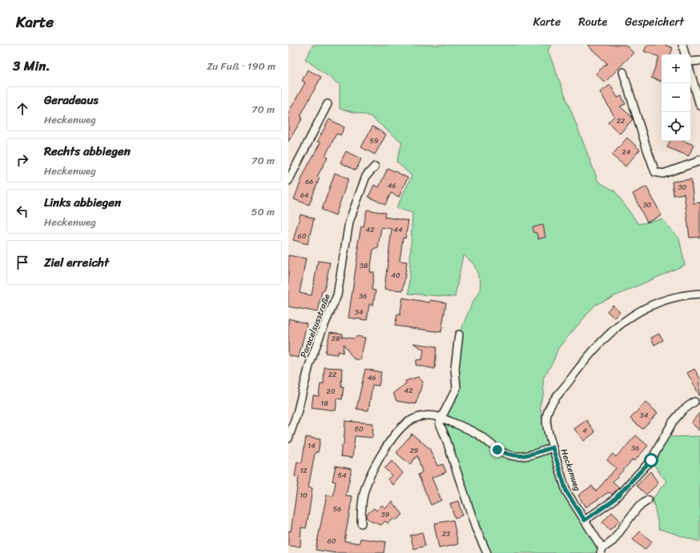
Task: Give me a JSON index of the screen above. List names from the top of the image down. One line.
{"streets":{"street":["Paracelsusstraße","Heckenweg"]},"house_numbers":["22","59","24","66","46","30","64","30","42","44","60","38","40","36","34","28","22","46","42","20","18","34","50","4","14","36","29","12","54","10","56","39","23","60"],"page":{"header":"Karte","nav":["Karte","Route","Gespeichert"],"heading":["3 Min.","Zu Fuß · 190 m"],"map_buttons":["+","−"],"list":[["Geradeaus","Heckenweg","70 m"],["Rechts abbiegen","Heckenweg","70 m"],["Links abbiegen","Heckenweg","50 m"],"Ziel erreicht"]}}
